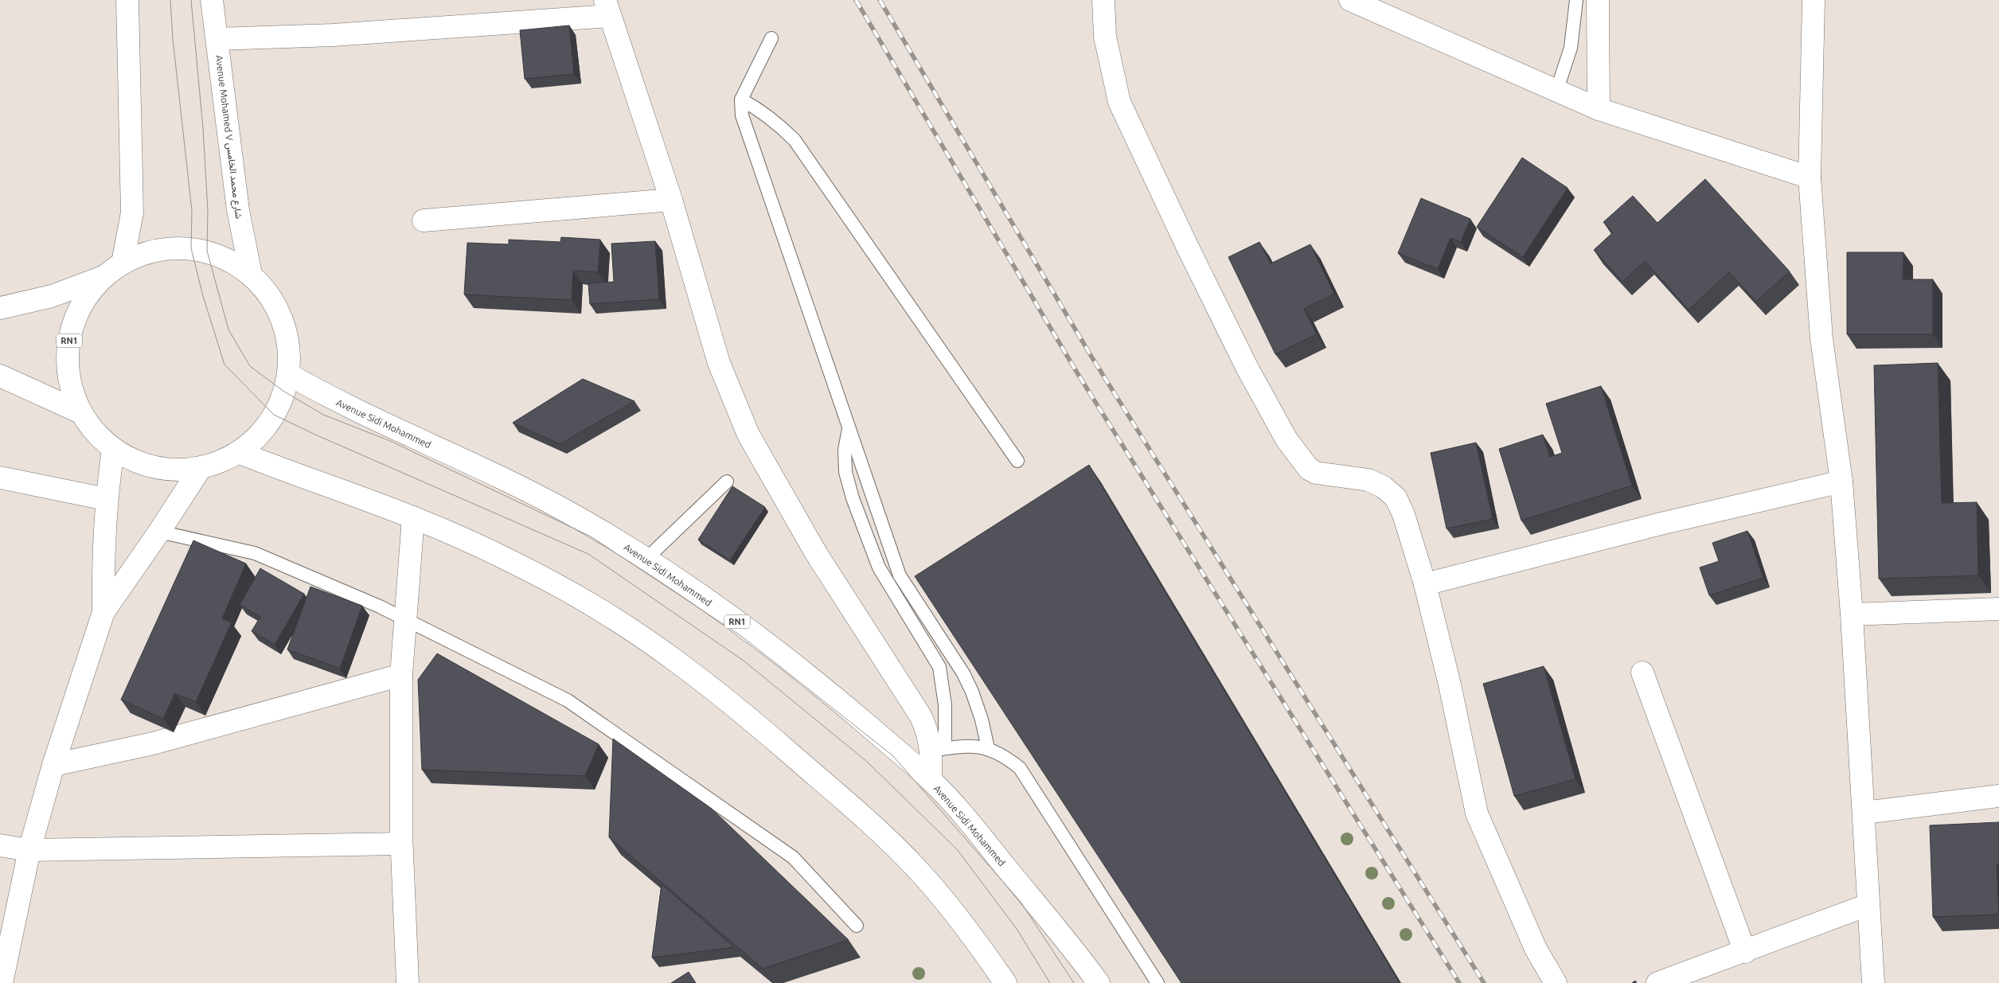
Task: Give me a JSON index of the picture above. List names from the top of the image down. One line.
{"streets":{"street":["Avenue Mohamed V شارع محمد الخامس","RN1","Avenue Sidi Mohammed"]},"crossings":[["Avenue Mohamed V شارع محمد الخامس","RN1"],["RN1","Avenue Sidi Mohammed"]]}
